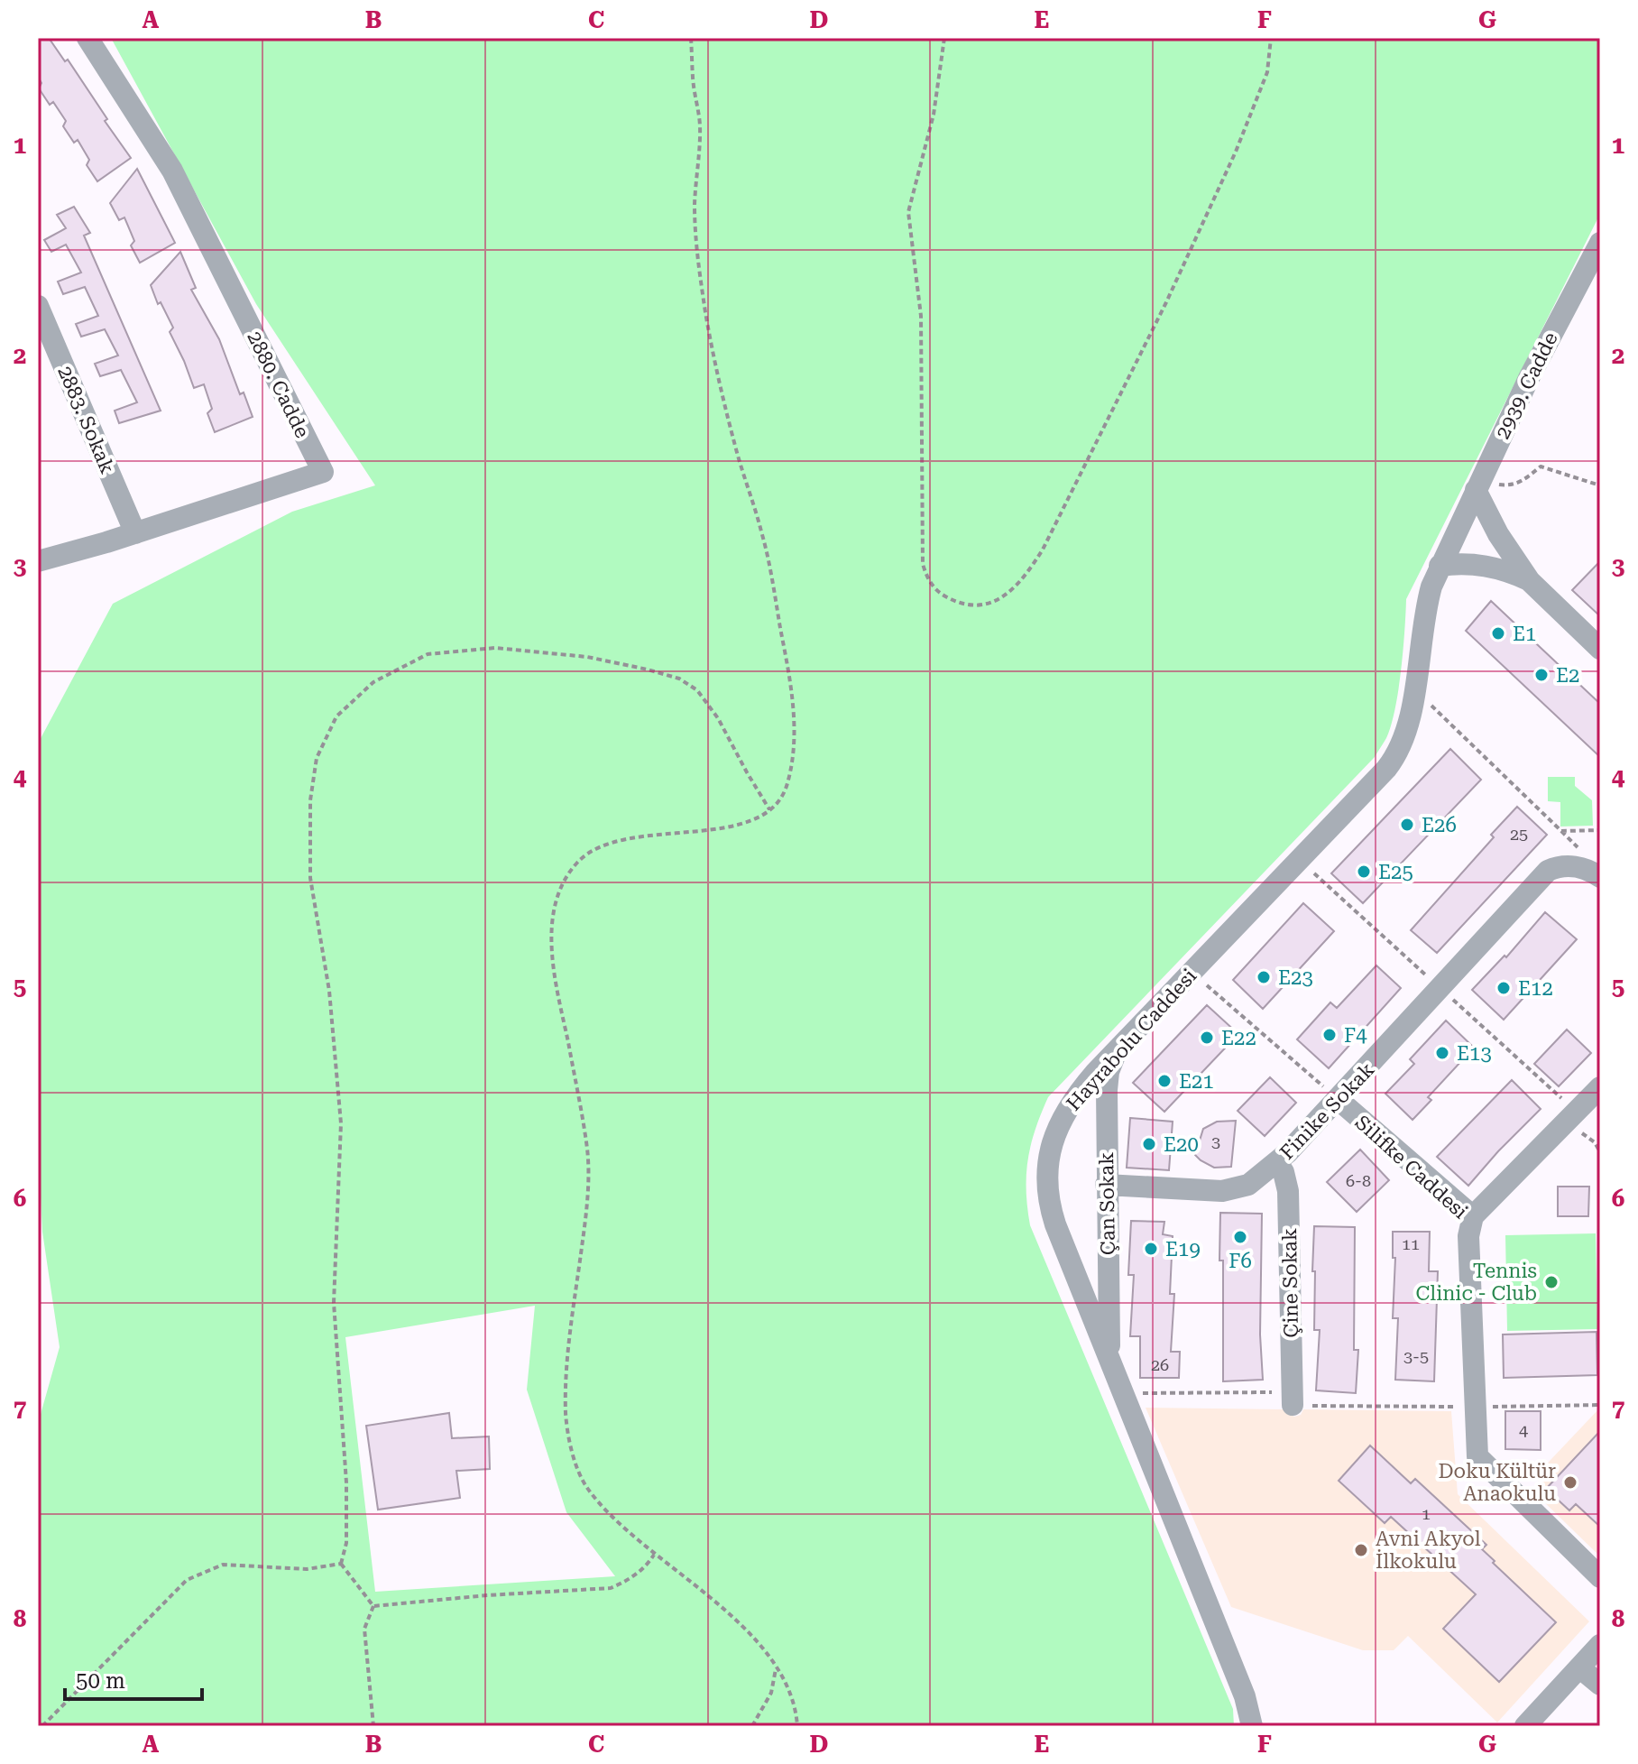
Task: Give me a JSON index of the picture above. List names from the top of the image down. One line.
{"streets":{"street":["2880. Cadde","2939. Cadde","2883. Sokak","Hayrabolu Caddesi","Finike Sokak","Silifke Caddesi","Çan Sokak","Çine Sokak"]},"crossings":[["2880. Cadde","2883. Sokak"],["2939. Cadde","Hayrabolu Caddesi"],["Hayrabolu Caddesi","Çan Sokak"],["Finike Sokak","Silifke Caddesi"],["Finike Sokak","Çan Sokak"],["Finike Sokak","Çine Sokak"]],"places":["E1","E2","E26","E25","E23","E12","F4","E22","E13","E21","E20","F6","E19","Tennis Clinic - Club","Doku Kültür Anaokulu","Avni Akyol İlkokulu"],"house_numbers":["25","3","6-8","11","3-5","26","4","1"],"scale_bar":"50 m","grid":{"columns":["A","B","C","D","E","F","G"],"rows":["1","2","3","4","5","6","7","8"]}}
